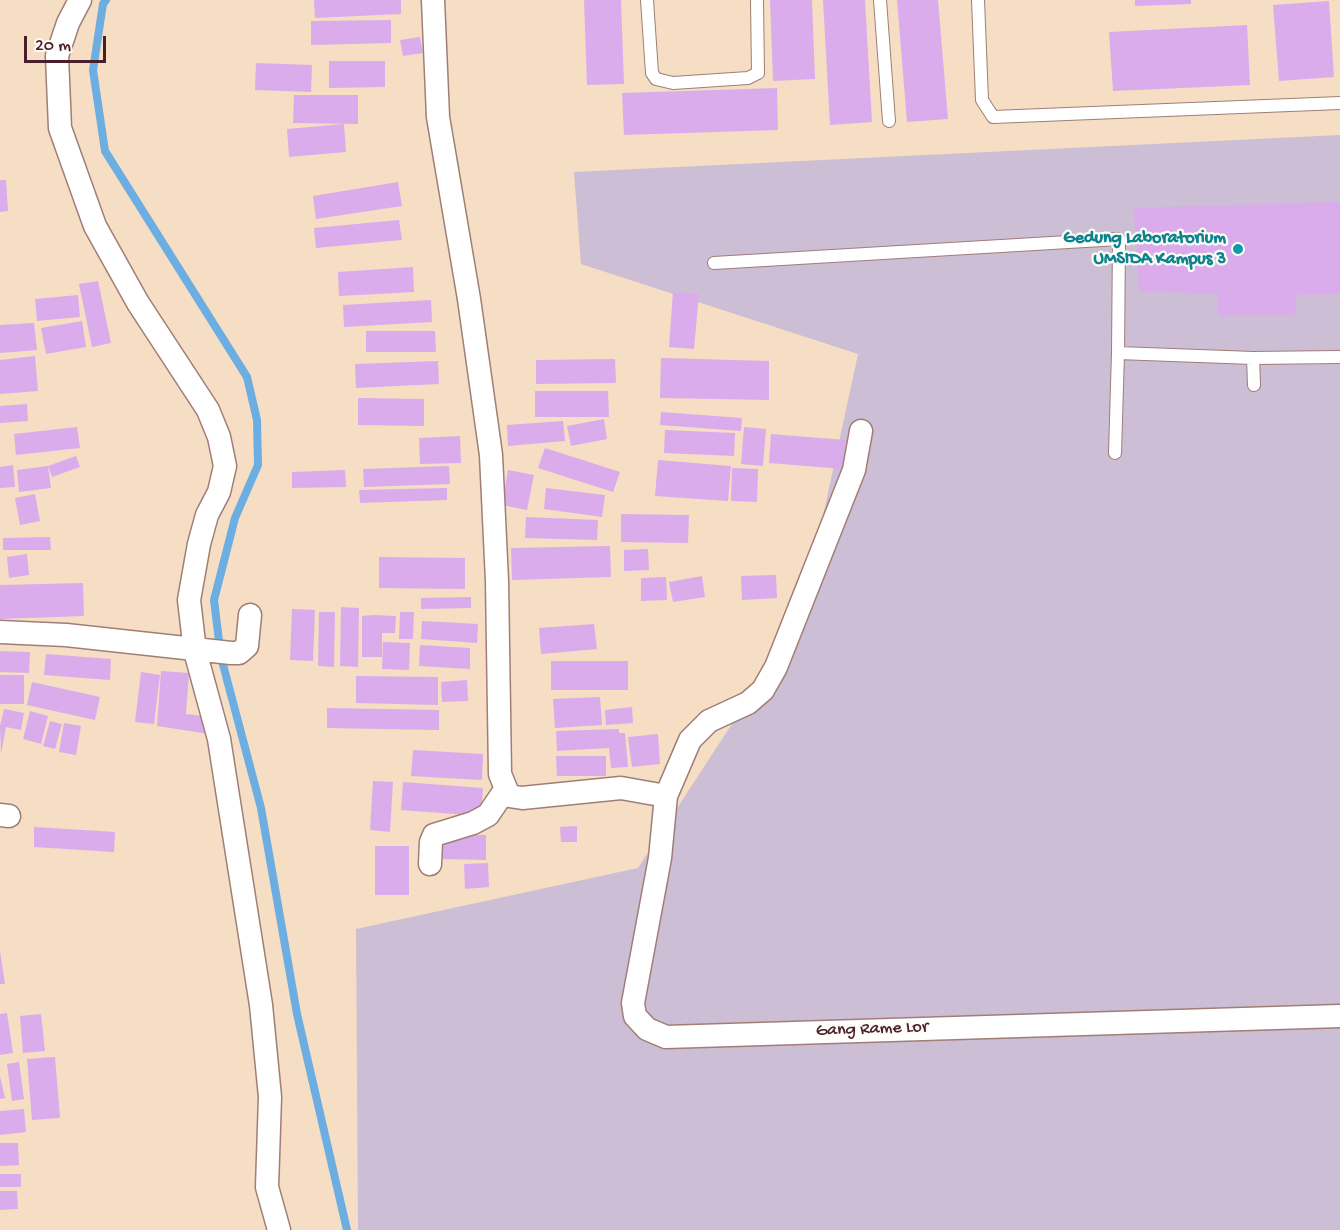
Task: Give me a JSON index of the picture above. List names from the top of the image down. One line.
{"streets":{"street":["Gang Rame Lor"]},"places":["Gedung Laboratorium UMSIDA Kampus 3"],"scale_bar":"20 m"}
